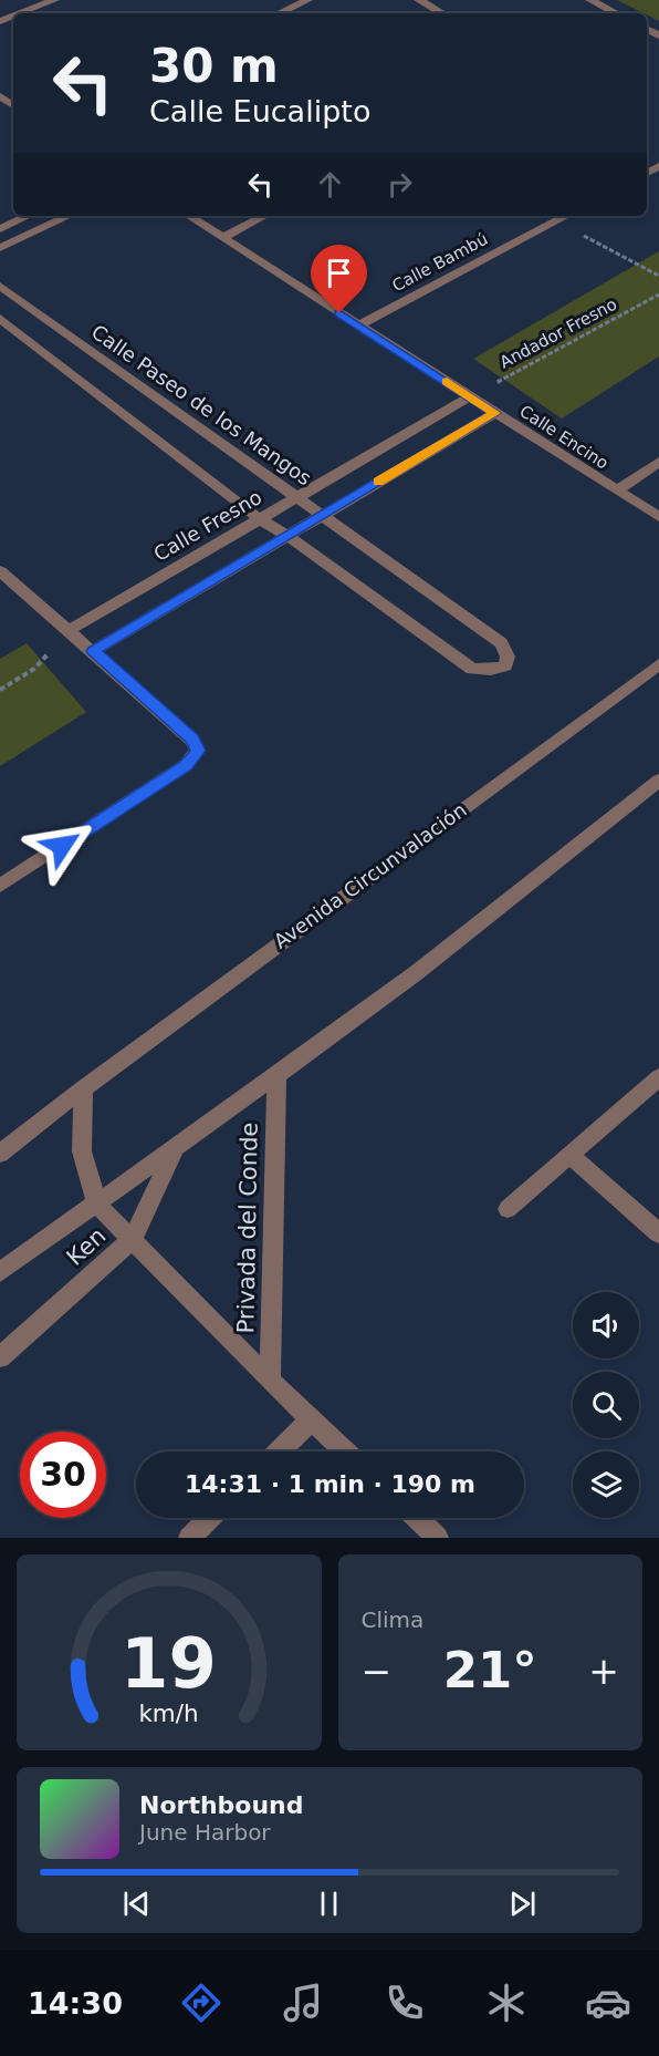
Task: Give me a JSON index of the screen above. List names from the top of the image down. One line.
{"streets":{"street":["Calle Bambú","Calle Paseo de los Mangos","Calle Encino","Calle Fresno","Avenida Circunvalación","Privada del Conde","Ken"],"path":["Andador Fresno"]},"crossings":[["Calle Bambú","Calle Encino"],["Andador Fresno","Calle Encino"],["Andador Fresno","Calle Fresno"],["Calle Paseo de los Mangos","Calle Fresno"],["Calle Encino","Calle Fresno"]],"page":{"turn":["30 m","Calle Eucalipto"],"limit":"30","trip":"14:31 · 1 min · 190 m","tile":"Clima","heat":["−","21°","+"],"song":["Northbound","June Harbor"],"tabs":"14:30","gauge":["19","km/h"]}}
